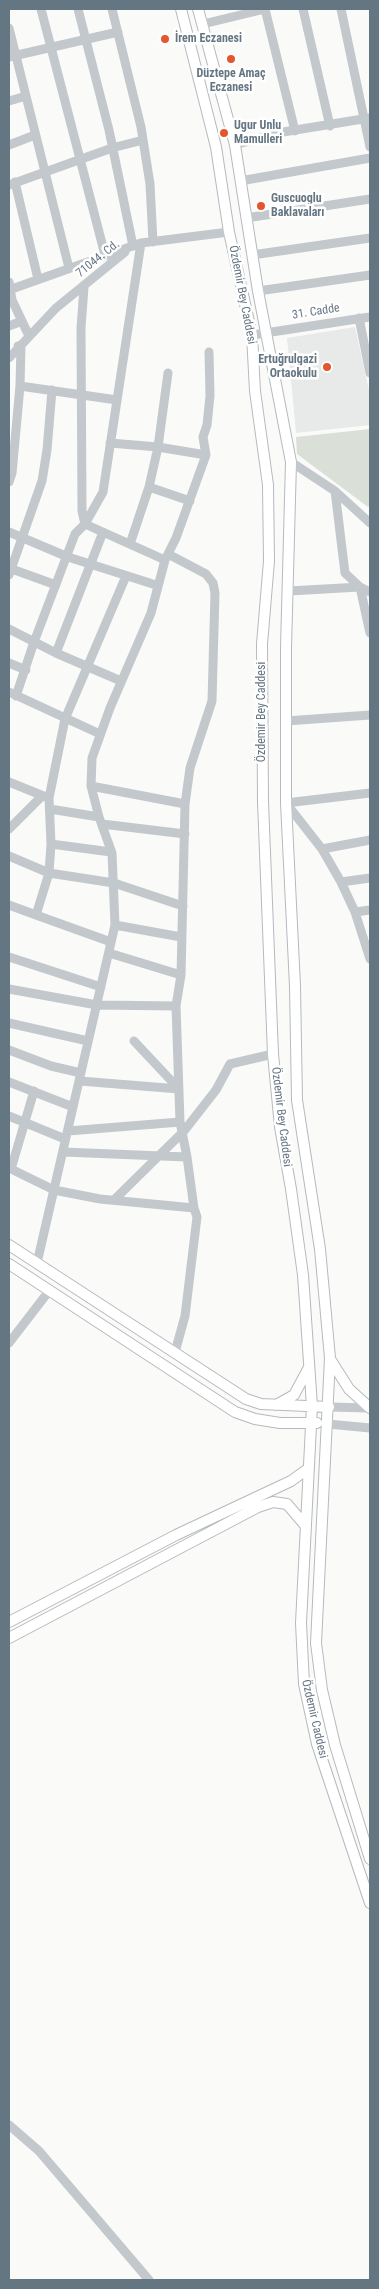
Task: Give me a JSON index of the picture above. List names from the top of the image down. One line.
{"streets":{"main road":["Özdemir Bey Caddesi","Özdemir Caddesi"],"street":["71044. Cd.","31. Cadde"]},"crossings":[["71044. Cd.","Özdemir Bey Caddesi"],["Özdemir Bey Caddesi","31. Cadde"],["Özdemir Bey Caddesi","Özdemir Caddesi"],["31. Cadde","Özdemir Caddesi"]],"places":["İrem Eczanesi","Düztepe Amaç Eczanesi","Ugur Unlu Mamulleri","Guscuoglu Baklavaları","Ertuğrulgazi Ortaokulu"]}
